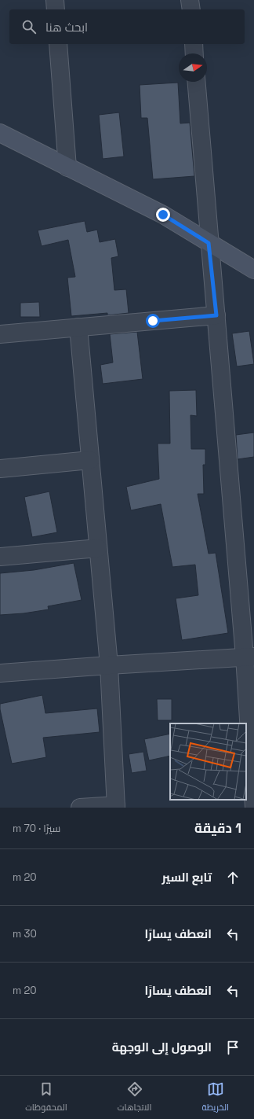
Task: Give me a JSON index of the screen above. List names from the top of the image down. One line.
{"north":"right","page":{"search":"ابحث هنا","heading":["1 دقيقة","سيرًا · 70 m"],"list":[["تابع السير","20 m"],["انعطف يسارًا","30 m"],["انعطف يسارًا","20 m"],"الوصول إلى الوجهة"],"nav":["الخريطة","الاتجاهات","المحفوظات"]}}
